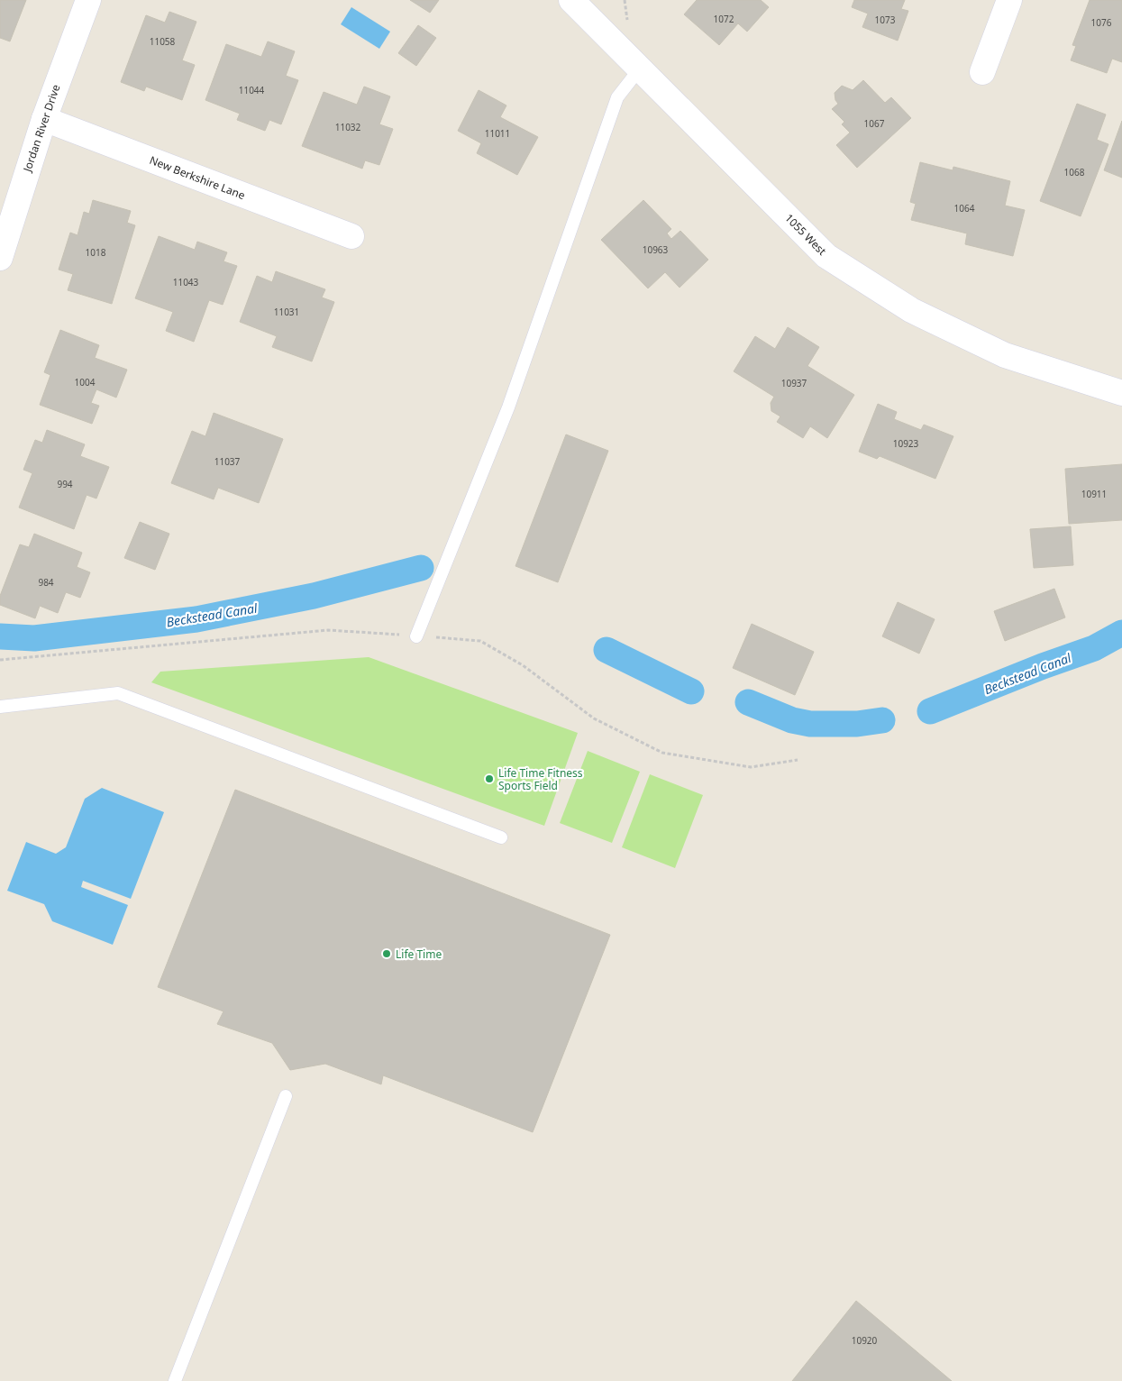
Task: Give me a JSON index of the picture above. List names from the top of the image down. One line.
{"streets":{"street":["Jordan River Drive","New Berkshire Lane","1055 West"]},"crossings":[["Jordan River Drive","New Berkshire Lane"]],"water":["Beckstead Canal"],"places":["Life Time Fitness Sports Field","Life Time"],"house_numbers":["1072","1073","1076","11058","11044","1067","11032","11011","1068","1064","10963","1018","11043","11031","1004","10937","10923","11037","994","10911","984","10920"]}
